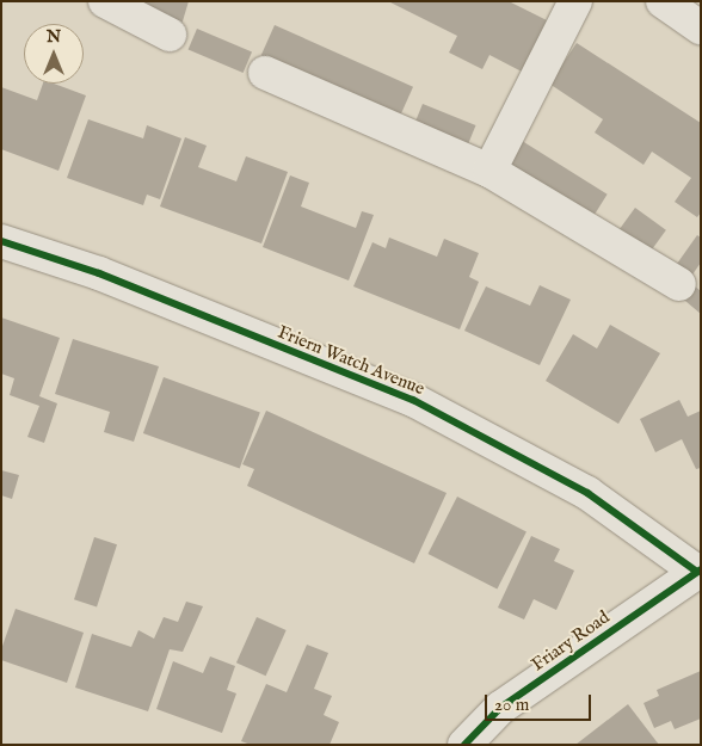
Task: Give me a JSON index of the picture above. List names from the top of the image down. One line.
{"streets":{"street":["Friern Watch Avenue","Friary Road"]},"crossings":[["Friern Watch Avenue","Friary Road"]],"scale_bar":"20 m","north":"top"}
